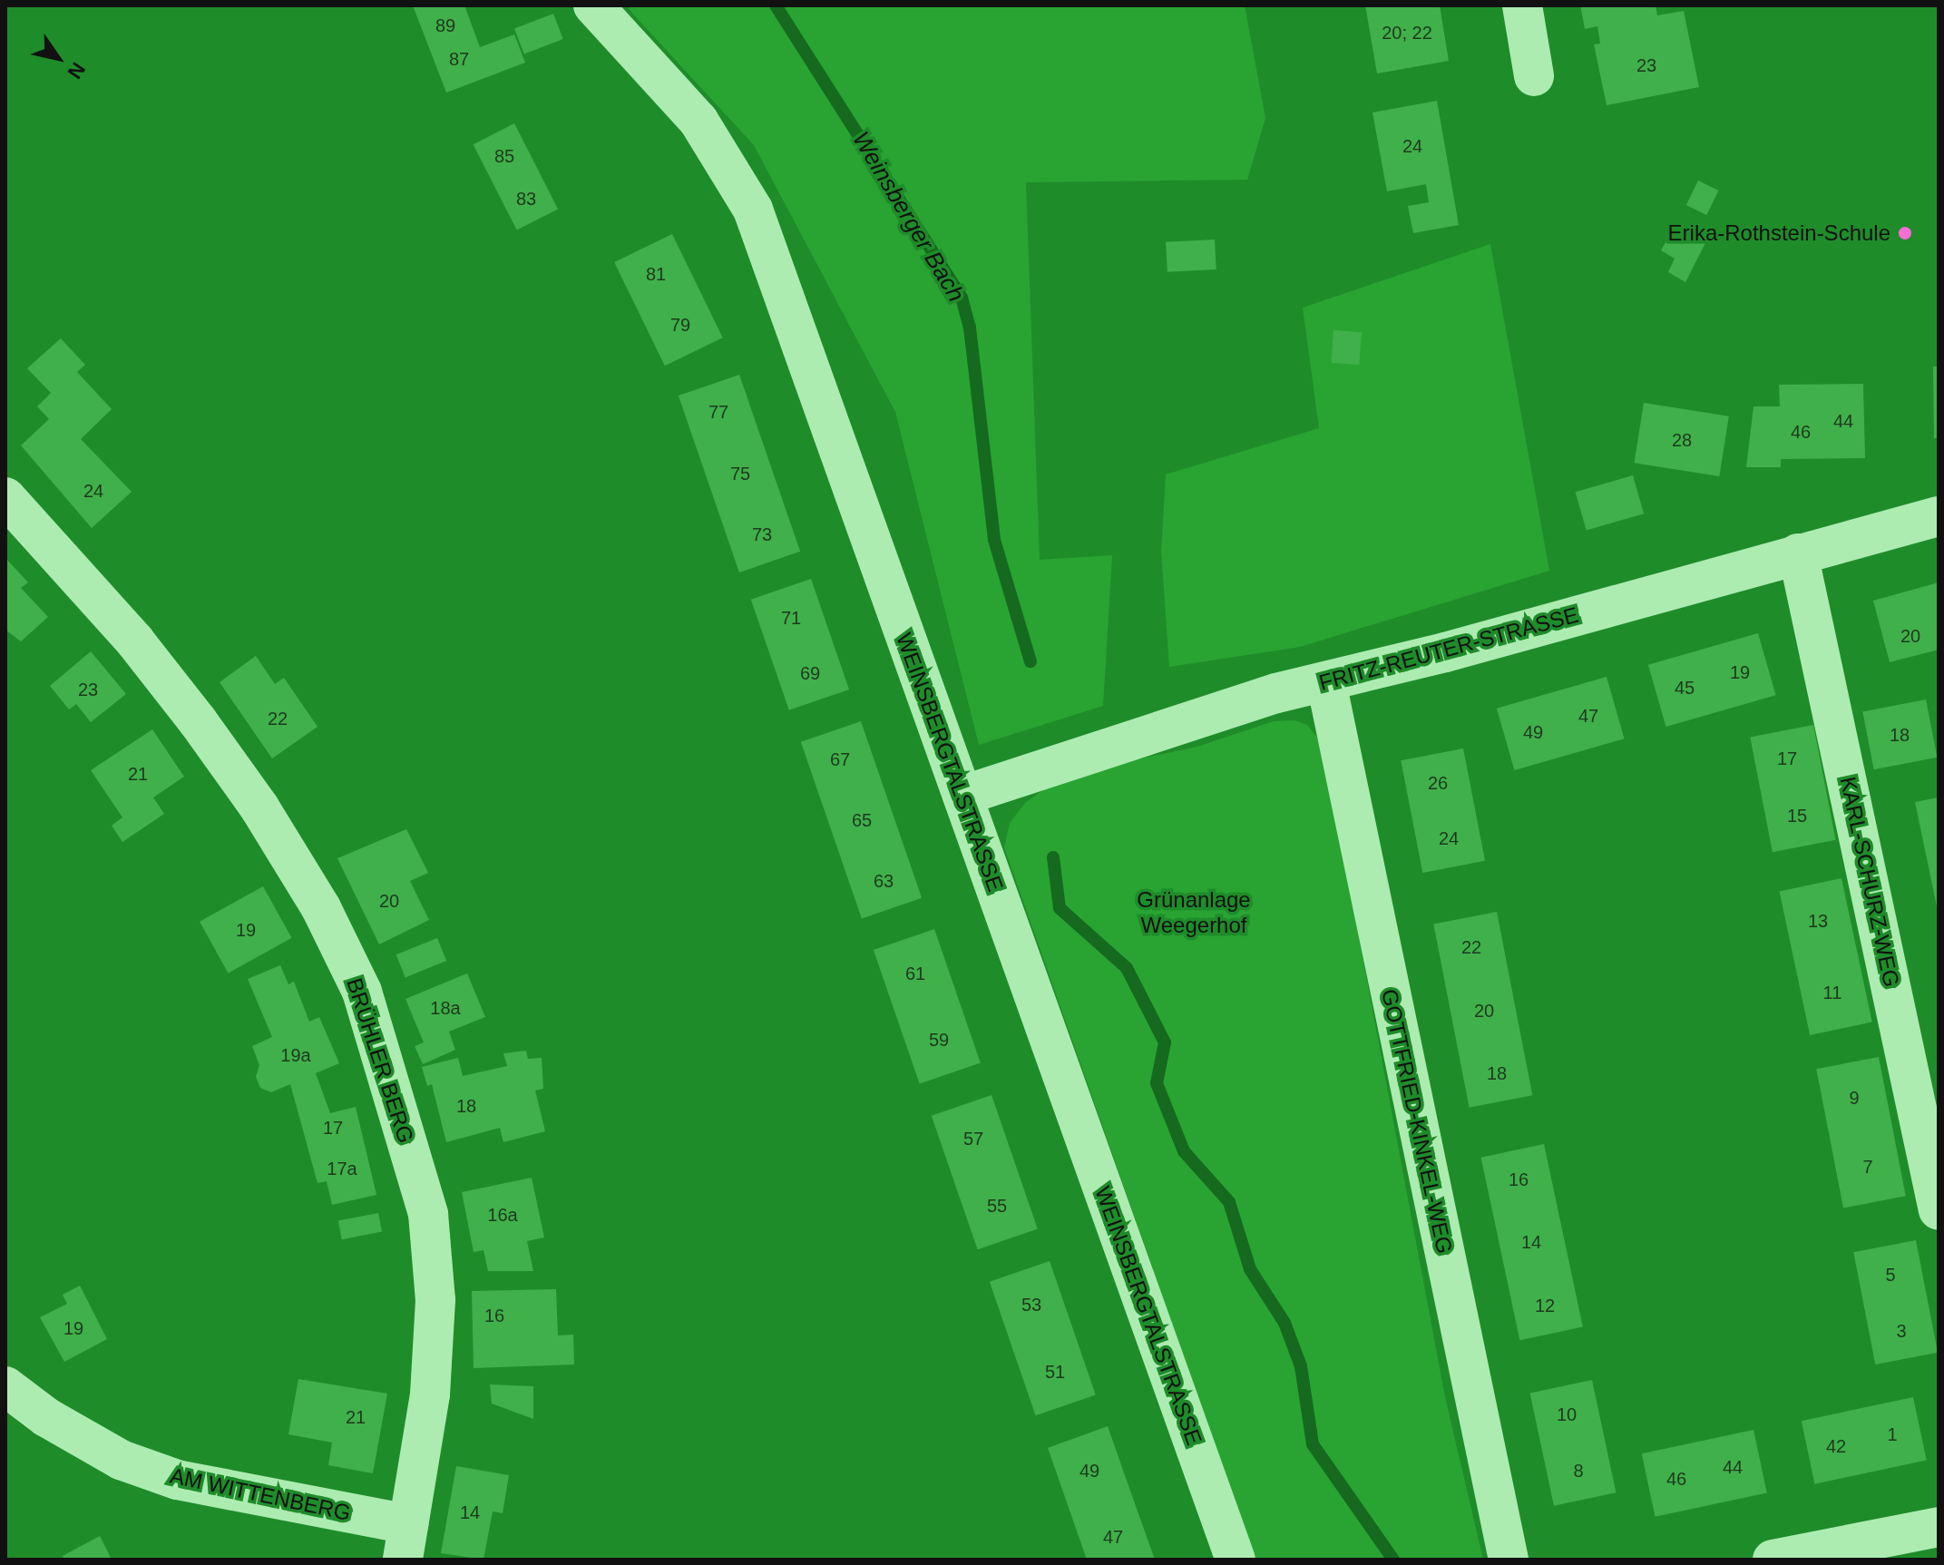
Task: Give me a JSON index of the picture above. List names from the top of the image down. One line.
{"streets":{"street":["FRITZ-REUTER-STRASSE","WEINSBERGTALSTRASSE","KARL-SCHURZ-WEG","BRÜHLER BERG","GOTTFRIED-KINKEL-WEG","AM WITTENBERG"]},"crossings":[["FRITZ-REUTER-STRASSE","WEINSBERGTALSTRASSE"],["FRITZ-REUTER-STRASSE","KARL-SCHURZ-WEG"],["FRITZ-REUTER-STRASSE","GOTTFRIED-KINKEL-WEG"],["BRÜHLER BERG","AM WITTENBERG"]],"water":["Weinsberger Bach"],"parks":["Grünanlage Weegerhof"],"places":["Erika-Rothstein-Schule"],"house_numbers":["89","20; 22","87","23","24","85","83","81","79","77","44","46","28","75","24","73","71","20","19","69","45","23","47","22","49","18","17","67","21","26","15","65","24","63","20","13","19","22","61","11","18a","20","59","19a","18","9","18","17","57","7","17a","16","55","16a","14","5","53","12","16","19","3","51","10","21","1","42","44","49","8","46","14","47"],"north":"bottom right"}
